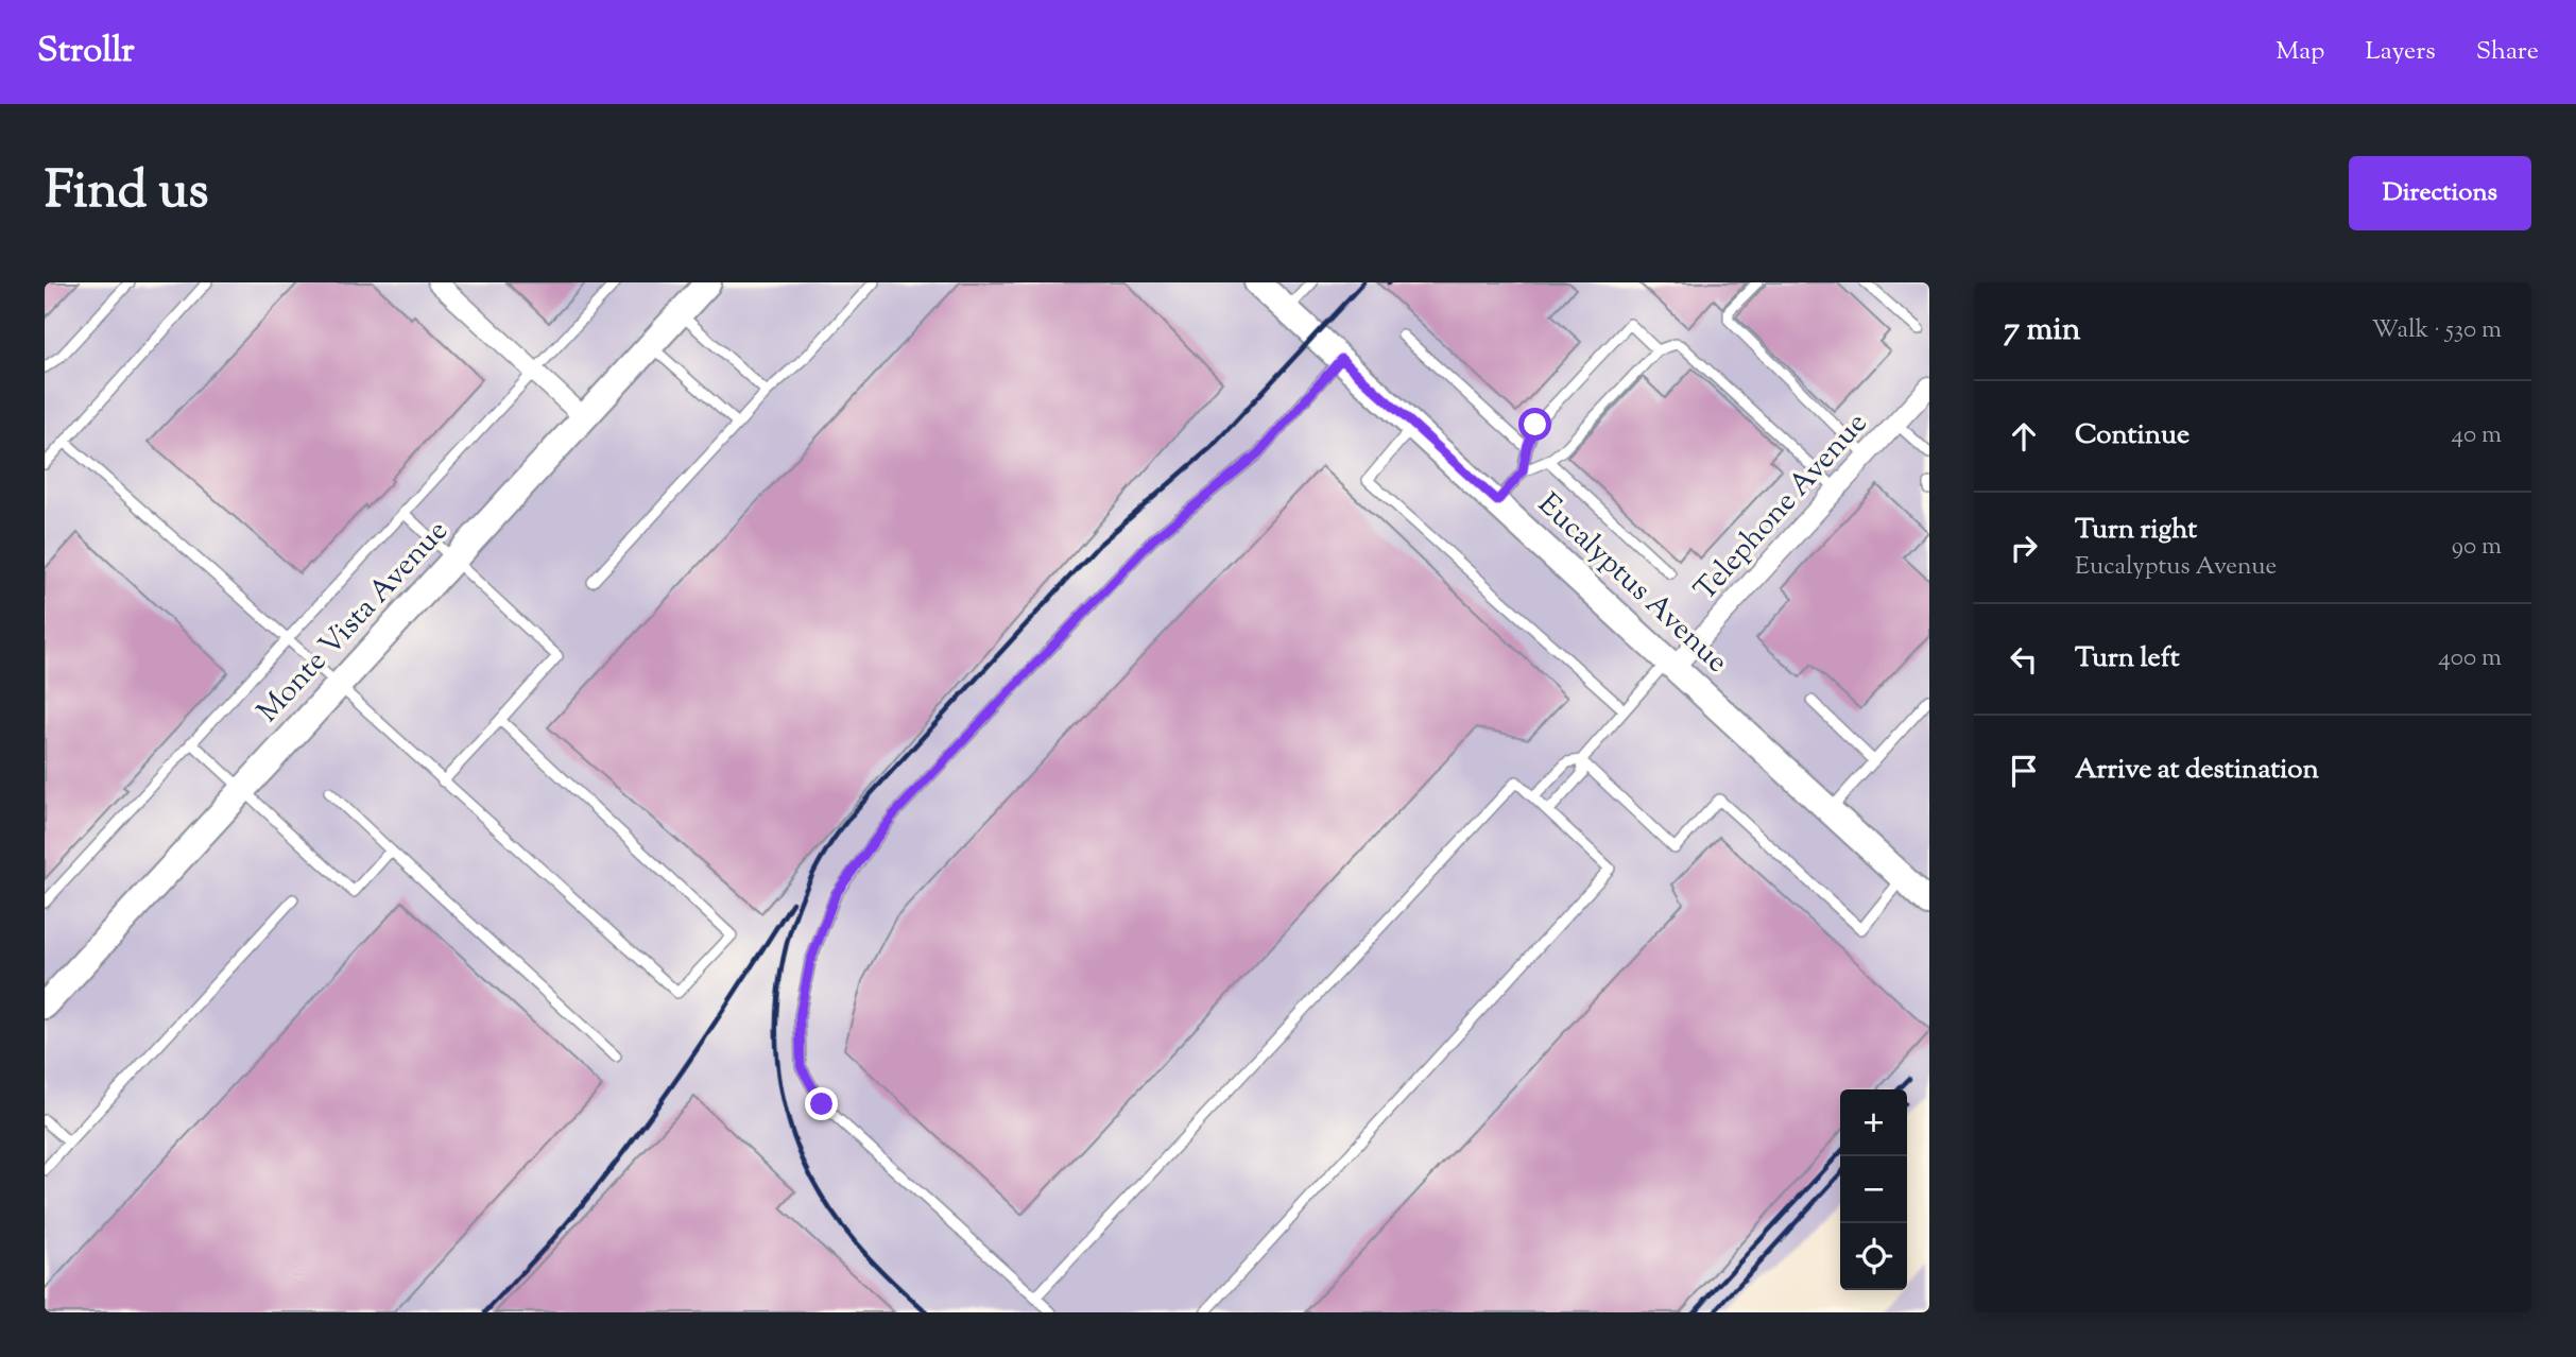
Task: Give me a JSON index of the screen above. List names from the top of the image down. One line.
{"streets":{"street":["Telephone Avenue","Eucalyptus Avenue","Monte Vista Avenue"]},"crossings":[["Telephone Avenue","Eucalyptus Avenue"]],"page":{"header":"Strollr","nav":["Map","Layers","Share"],"title":"Find us","buttons":"Directions","heading":["7 min","Walk · 530 m"],"list":[["Continue","40 m"],["Turn right","Eucalyptus Avenue","90 m"],["Turn left","400 m"],"Arrive at destination"],"map_buttons":["+","−"]}}
